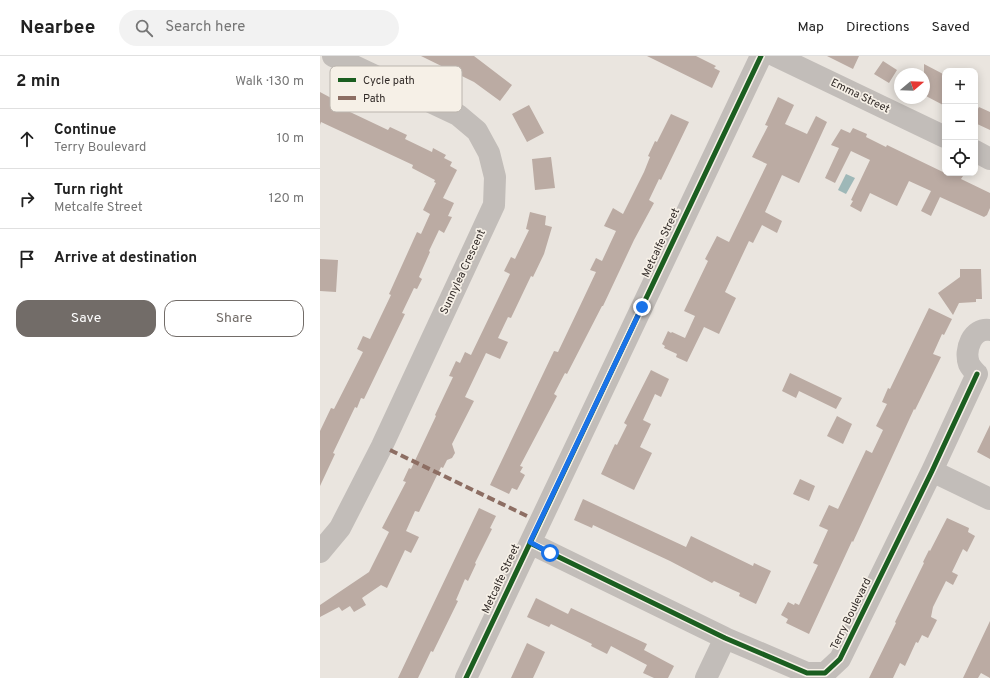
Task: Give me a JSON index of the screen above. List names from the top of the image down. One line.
{"streets":{"street":["Emma Street","Metcalfe Street","Sunnylea Crescent","Terry Boulevard"]},"crossings":[["Metcalfe Street","Terry Boulevard"]],"legend":["Cycle path","Path"],"north":"right","page":{"header":"Nearbee","search":"Search here","nav":["Map","Directions","Saved"],"heading":["2 min","Walk · 130 m"],"map_buttons":["+","−"],"list":[["Continue","Terry Boulevard","10 m"],["Turn right","Metcalfe Street","120 m"],"Arrive at destination"],"buttons":["Save","Share"]}}
